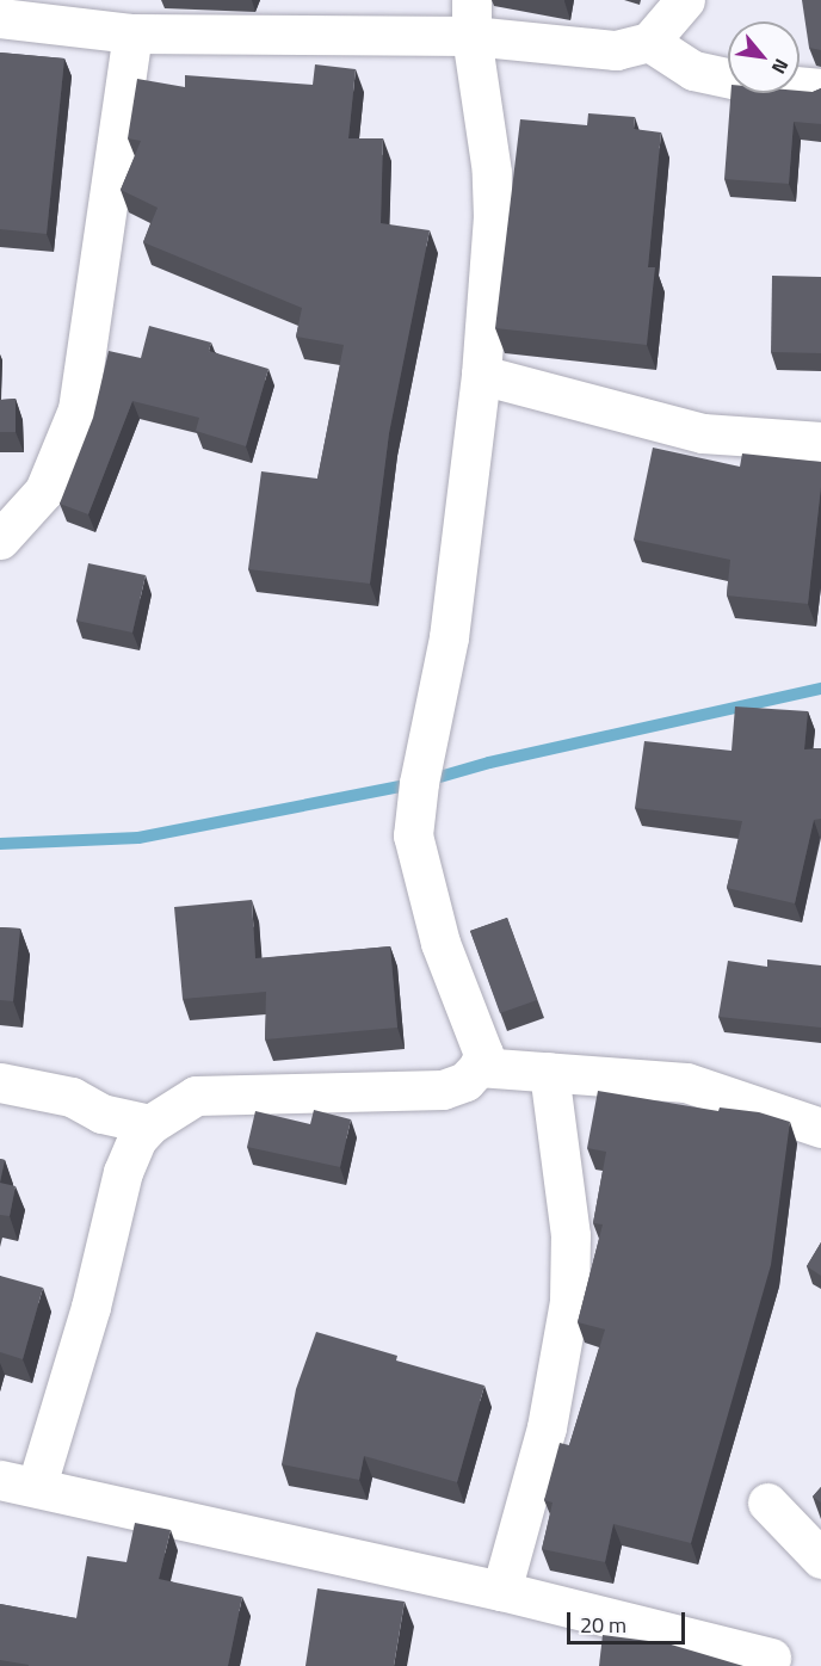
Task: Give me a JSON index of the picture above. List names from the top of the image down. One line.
{"scale_bar":"20 m","north":"bottom right"}
